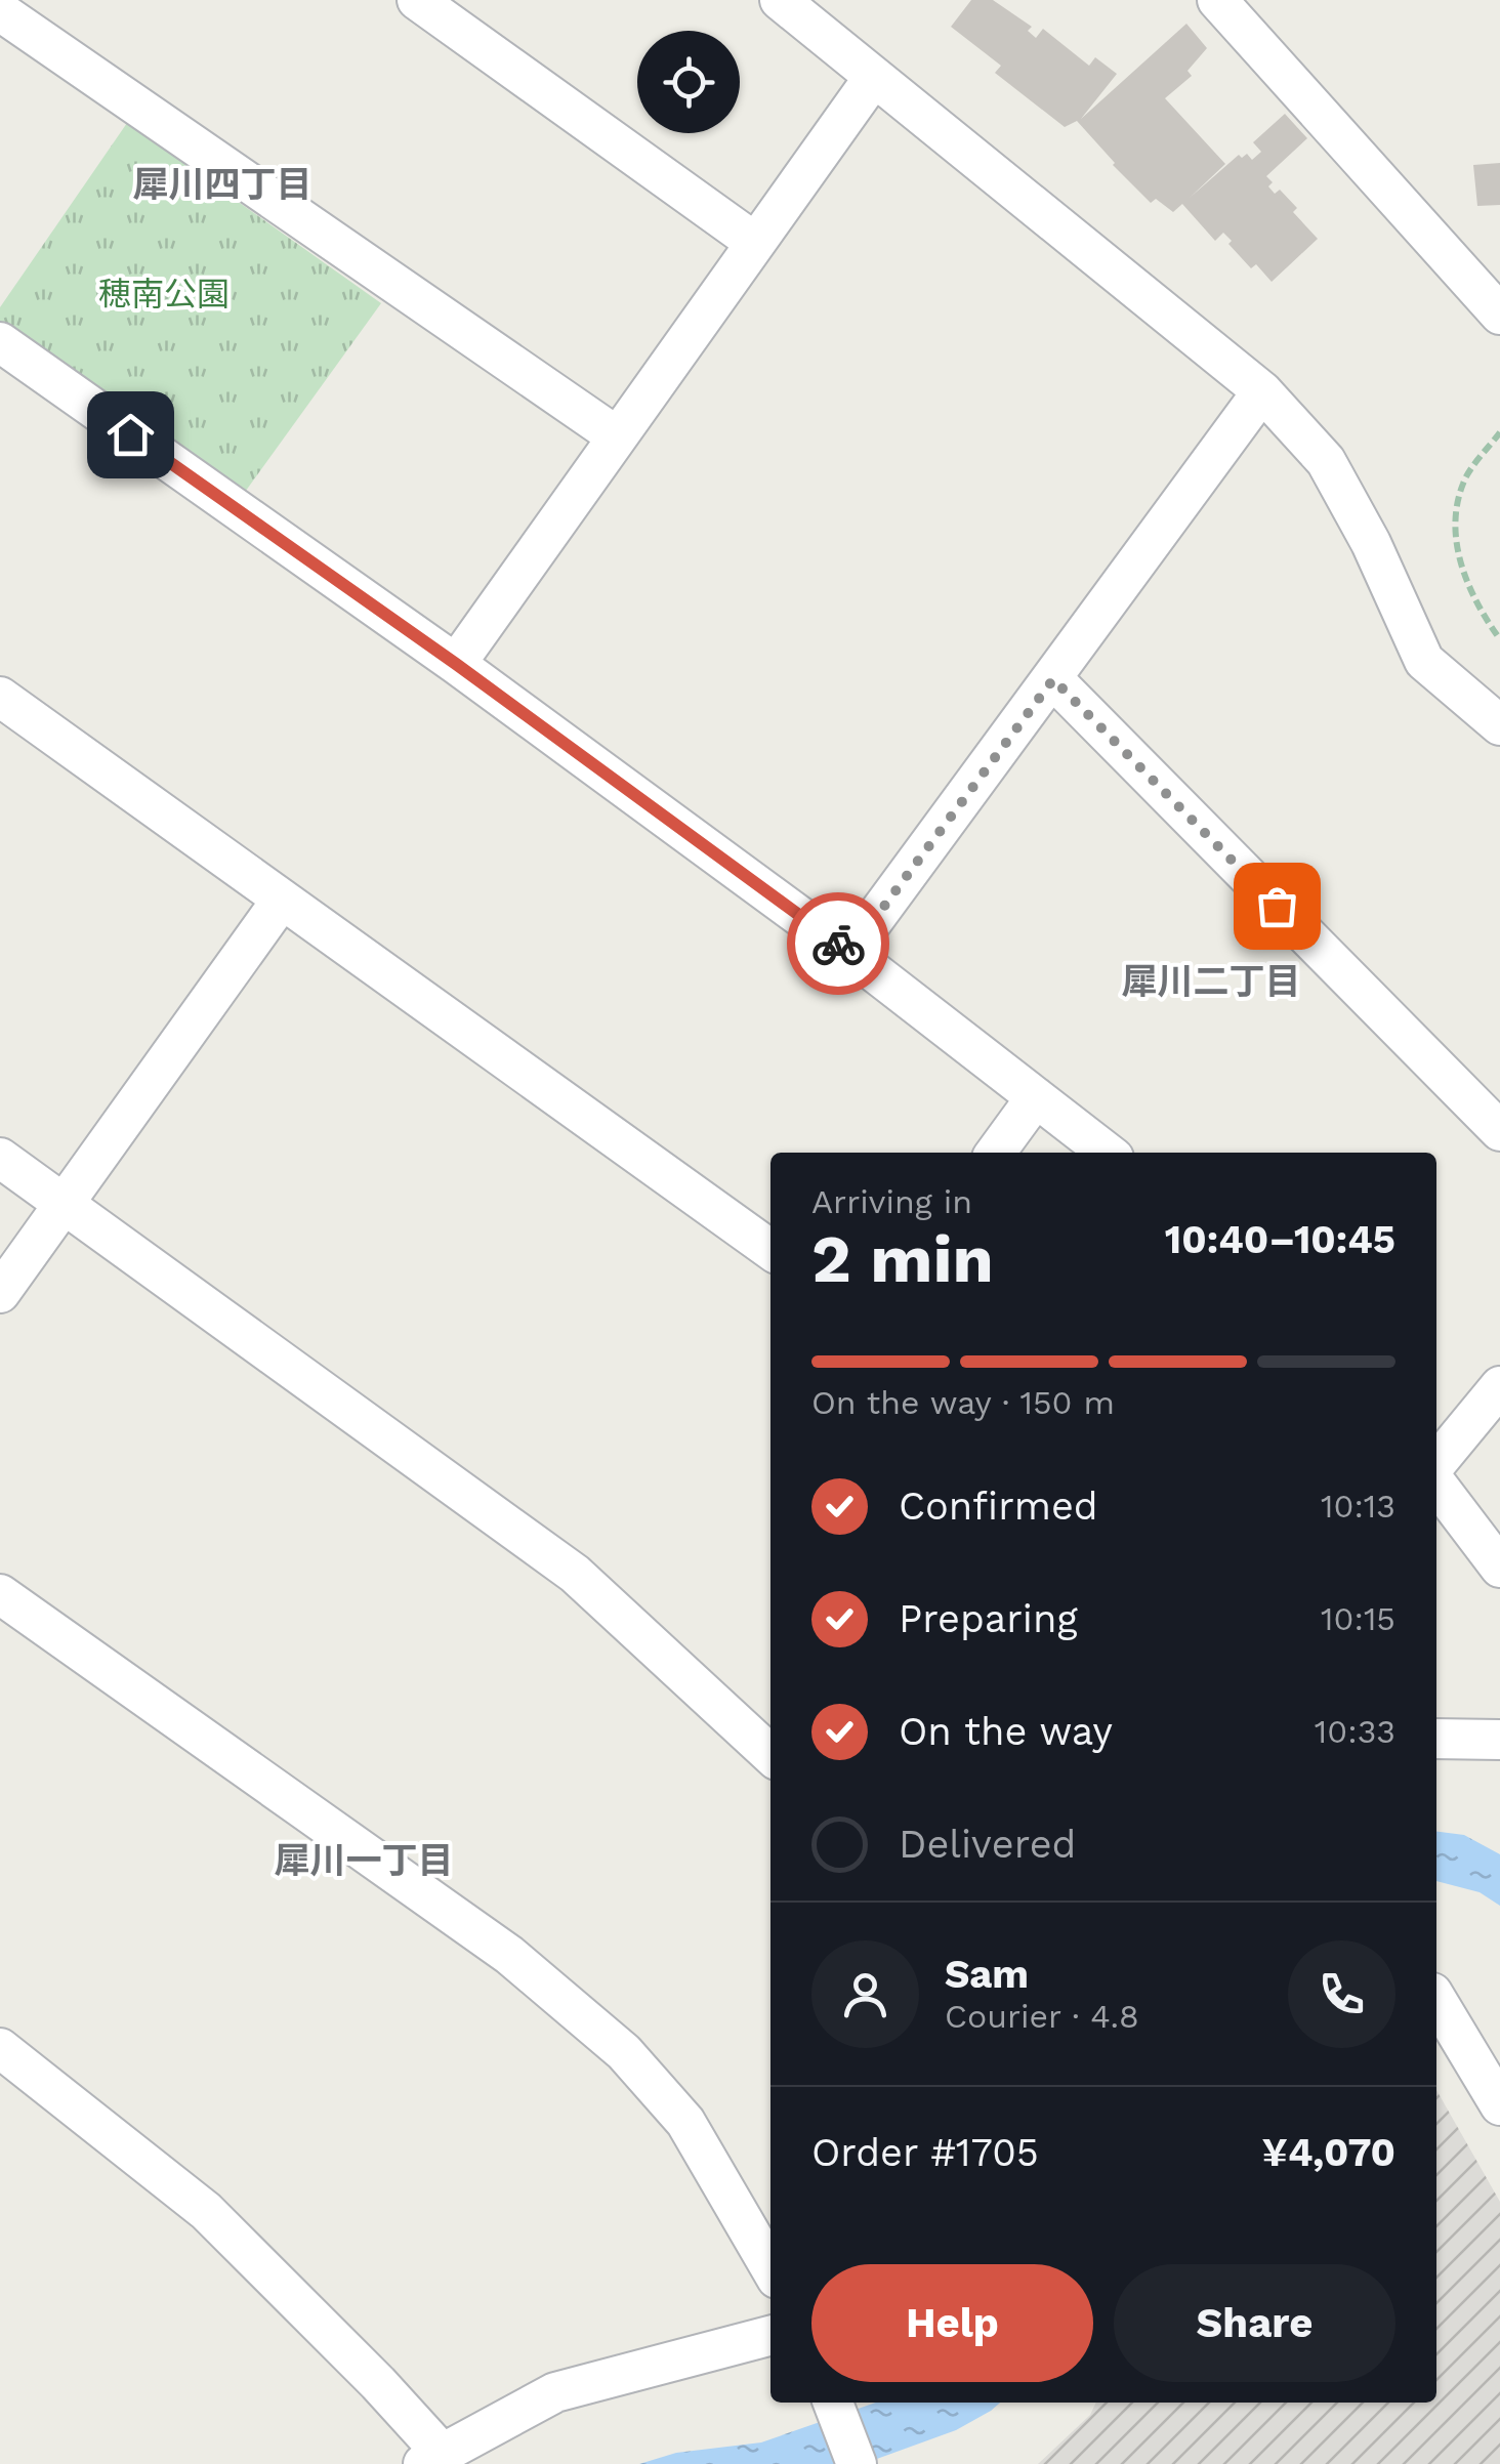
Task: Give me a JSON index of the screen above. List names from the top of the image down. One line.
{"districts":["犀川四丁目","犀川二丁目","犀川一丁目"],"parks":["穂南公園"],"page":{"heading":["2 min","Arriving in","10:40–10:45"],"panel":["Sam","Courier · 4.8","Order #1705","¥4,070"],"bar":"On the way · 150 m","list":[["Confirmed","10:13"],["Preparing","10:15"],["On the way","10:33"],"Delivered"],"buttons":["Help","Share"]}}
